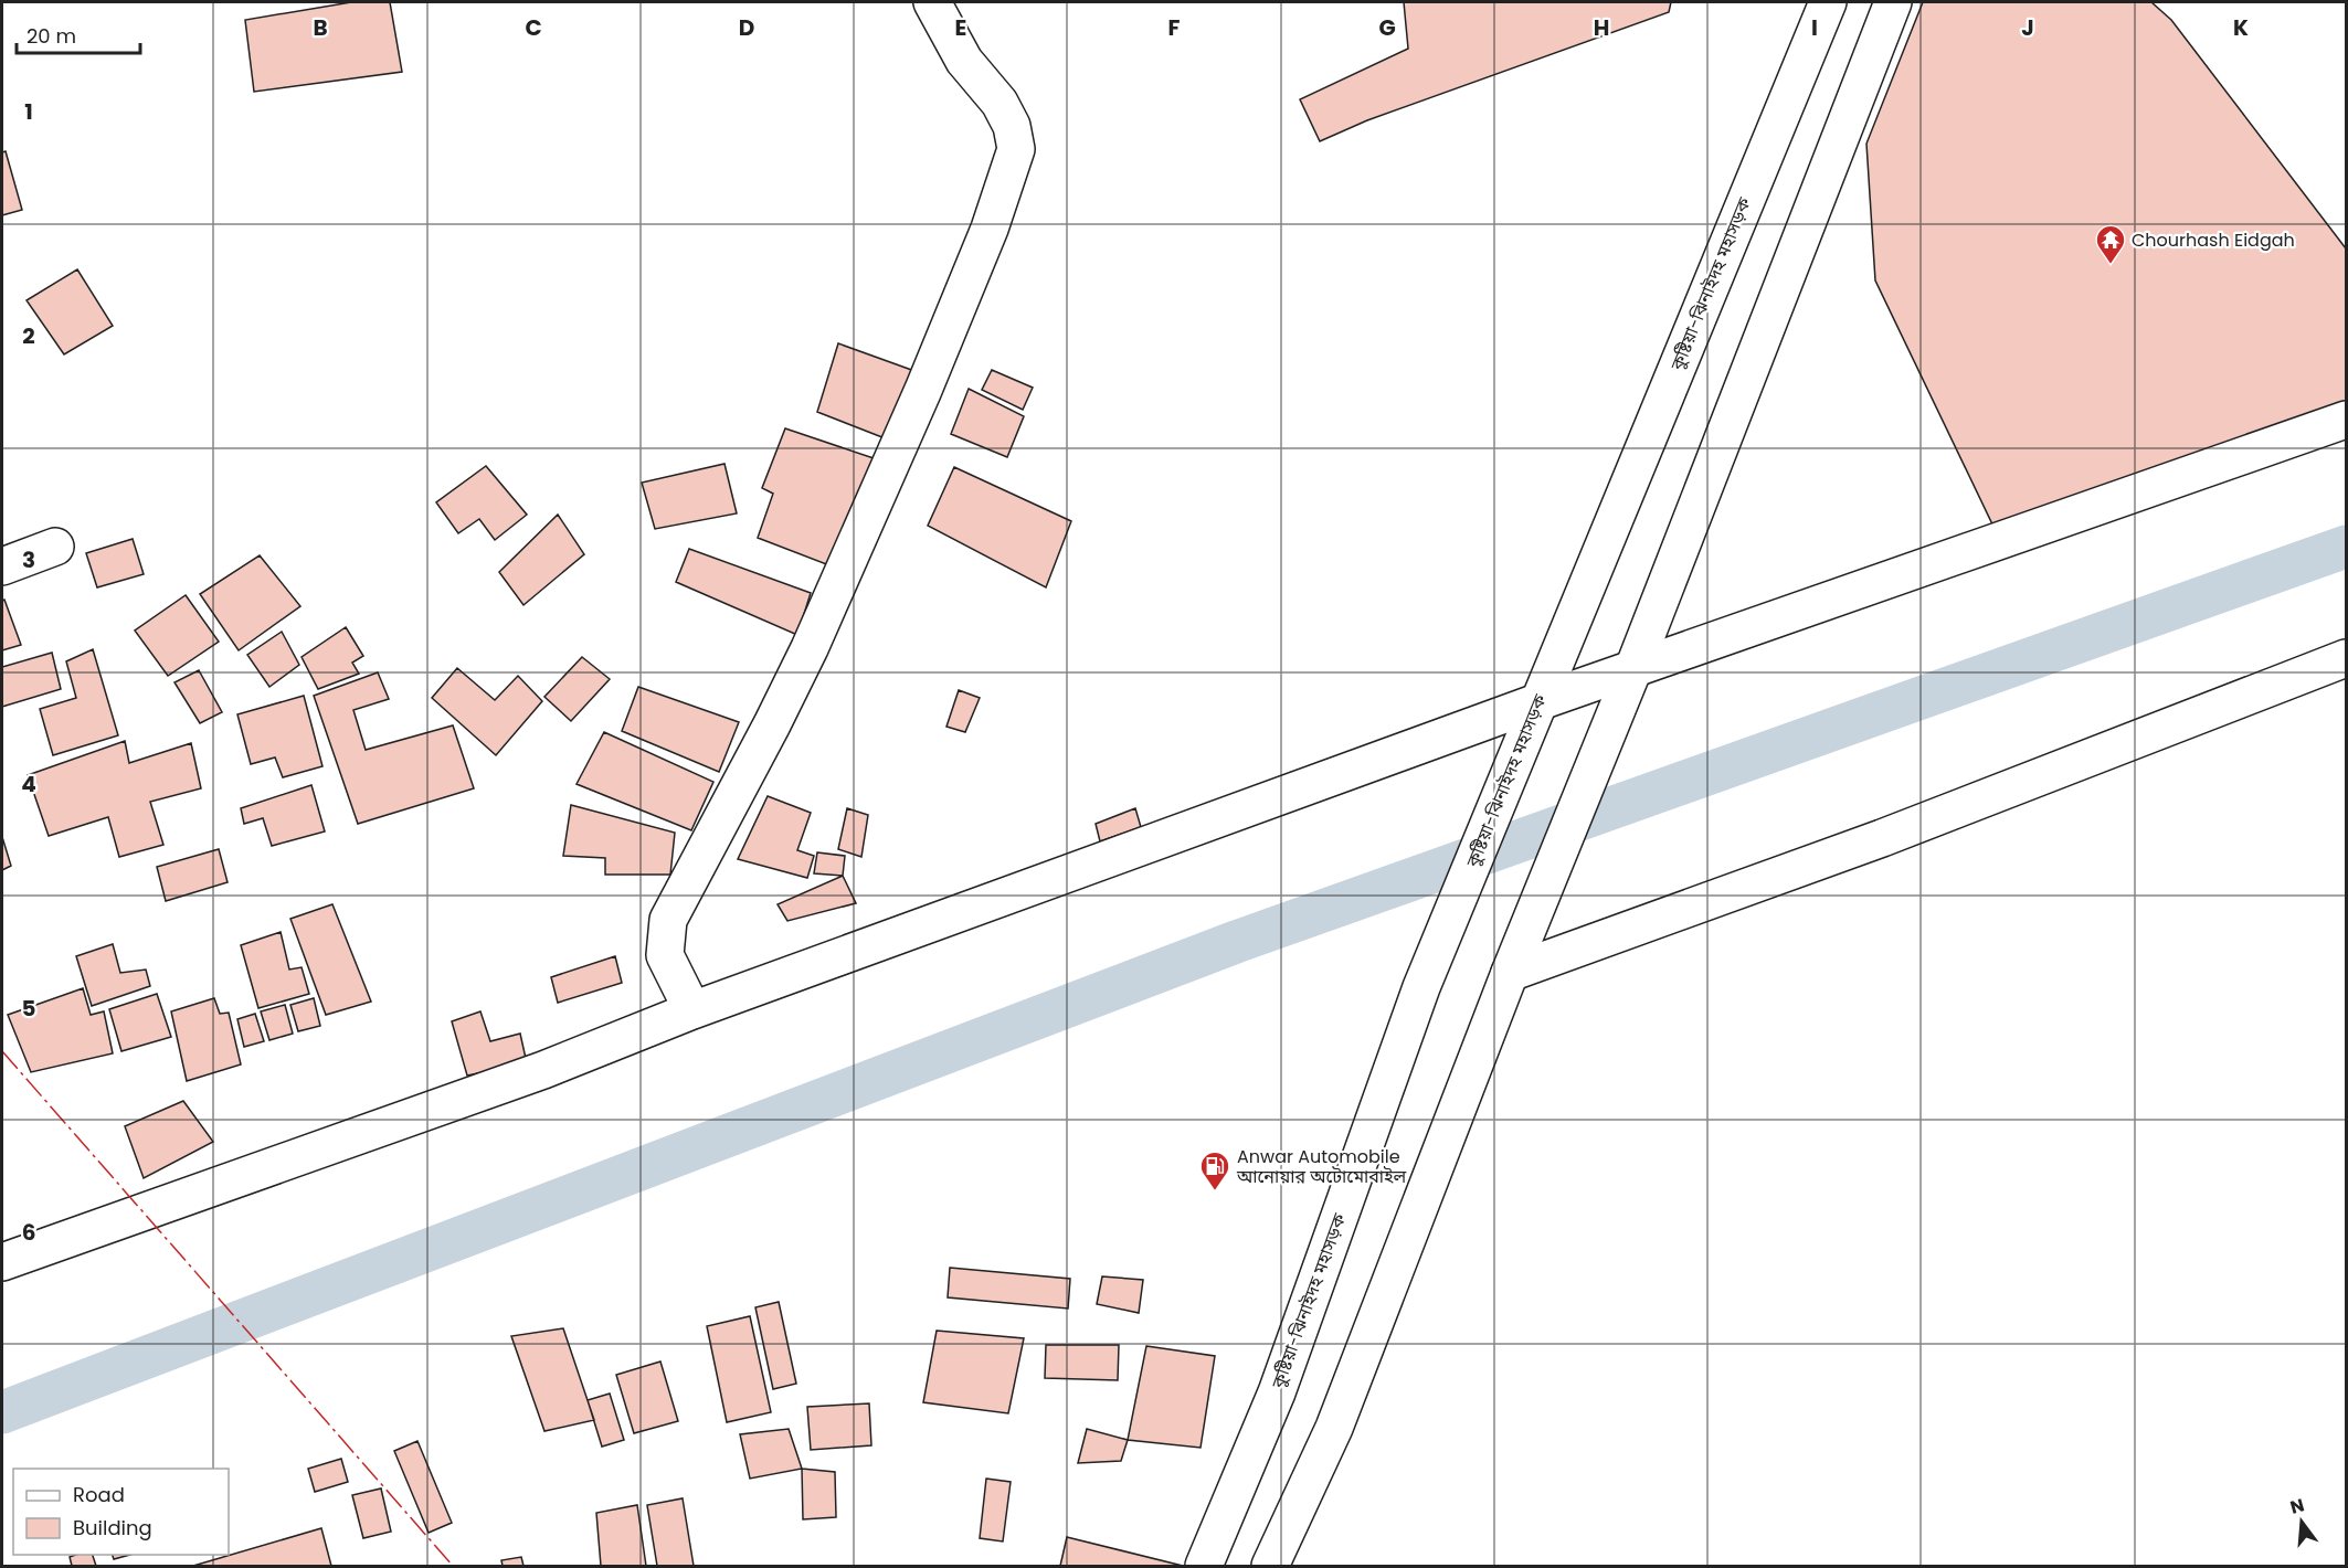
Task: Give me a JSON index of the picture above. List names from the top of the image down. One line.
{"streets":{"main road":["কুষ্টিয়া-ঝিনাইদহ মহাসড়ক"]},"places":{"temple":["Chourhash Eidgah"],"fuel station":["Anwar Automobile আনোয়ার অটোমোবাইল"]},"legend":["Road","Building"],"scale_bar":"20 m","north":"top","grid":{"columns":["B","C","D","E","F","G","H","I","J","K"],"rows":["1","2","3","4","5","6"]}}
